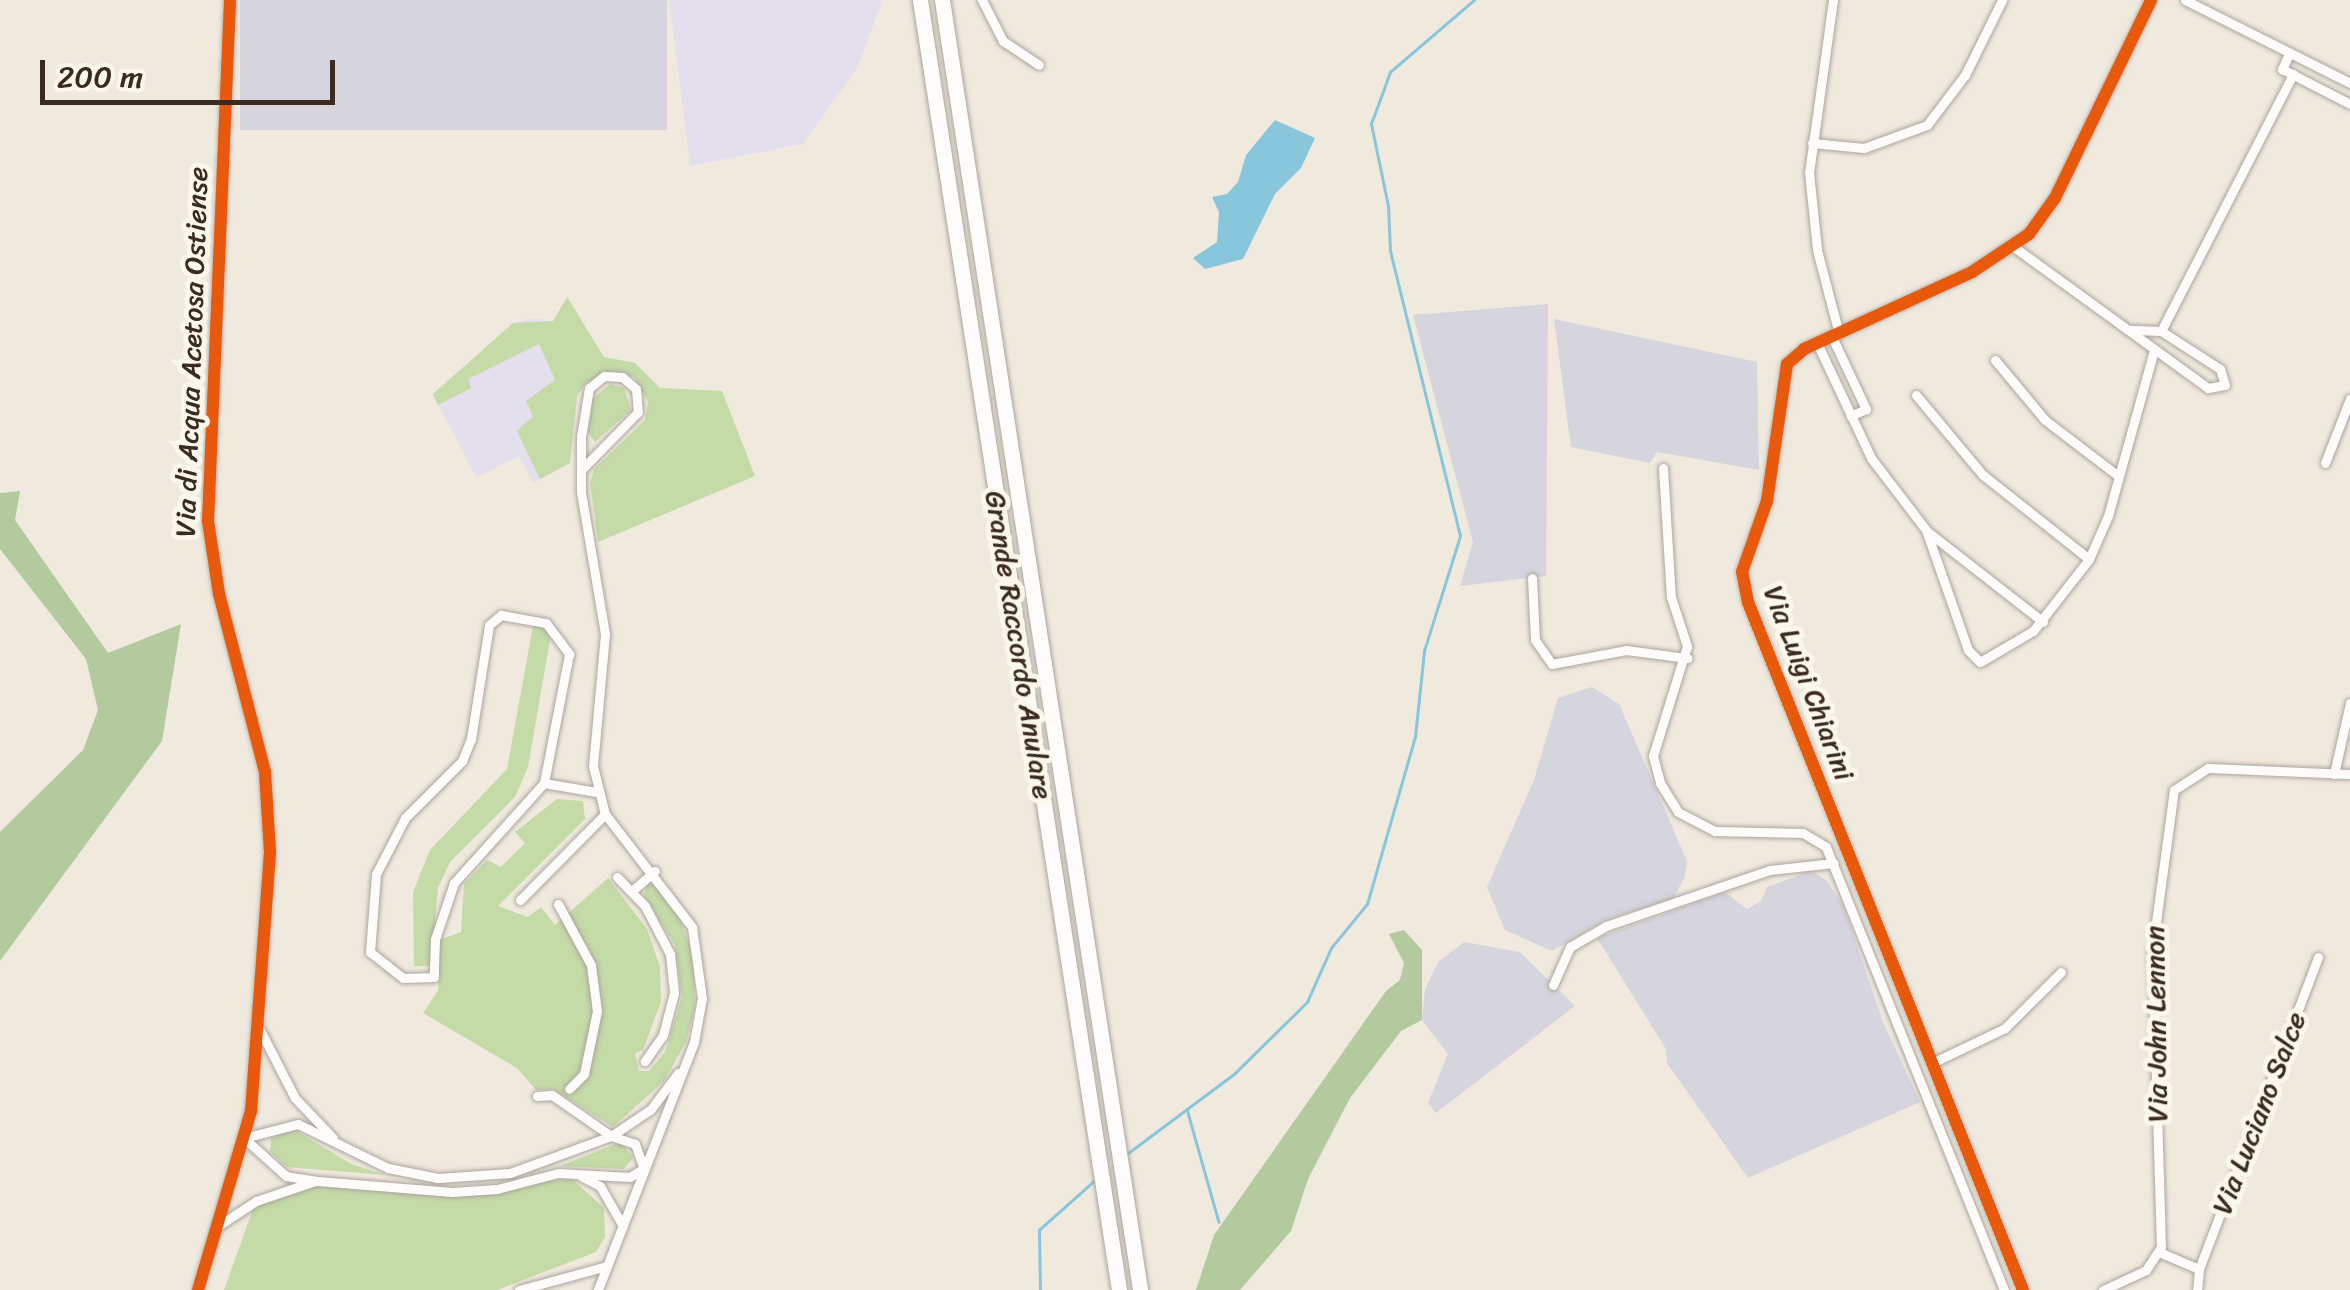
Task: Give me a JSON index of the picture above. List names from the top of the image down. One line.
{"streets":{"highway":["Grande Raccordo Anulare"],"street":["Via di Acqua Acetosa Ostiense","Via Luigi Chiarini","Via John Lennon","Via Luciano Salce"]},"scale_bar":"200 m"}
